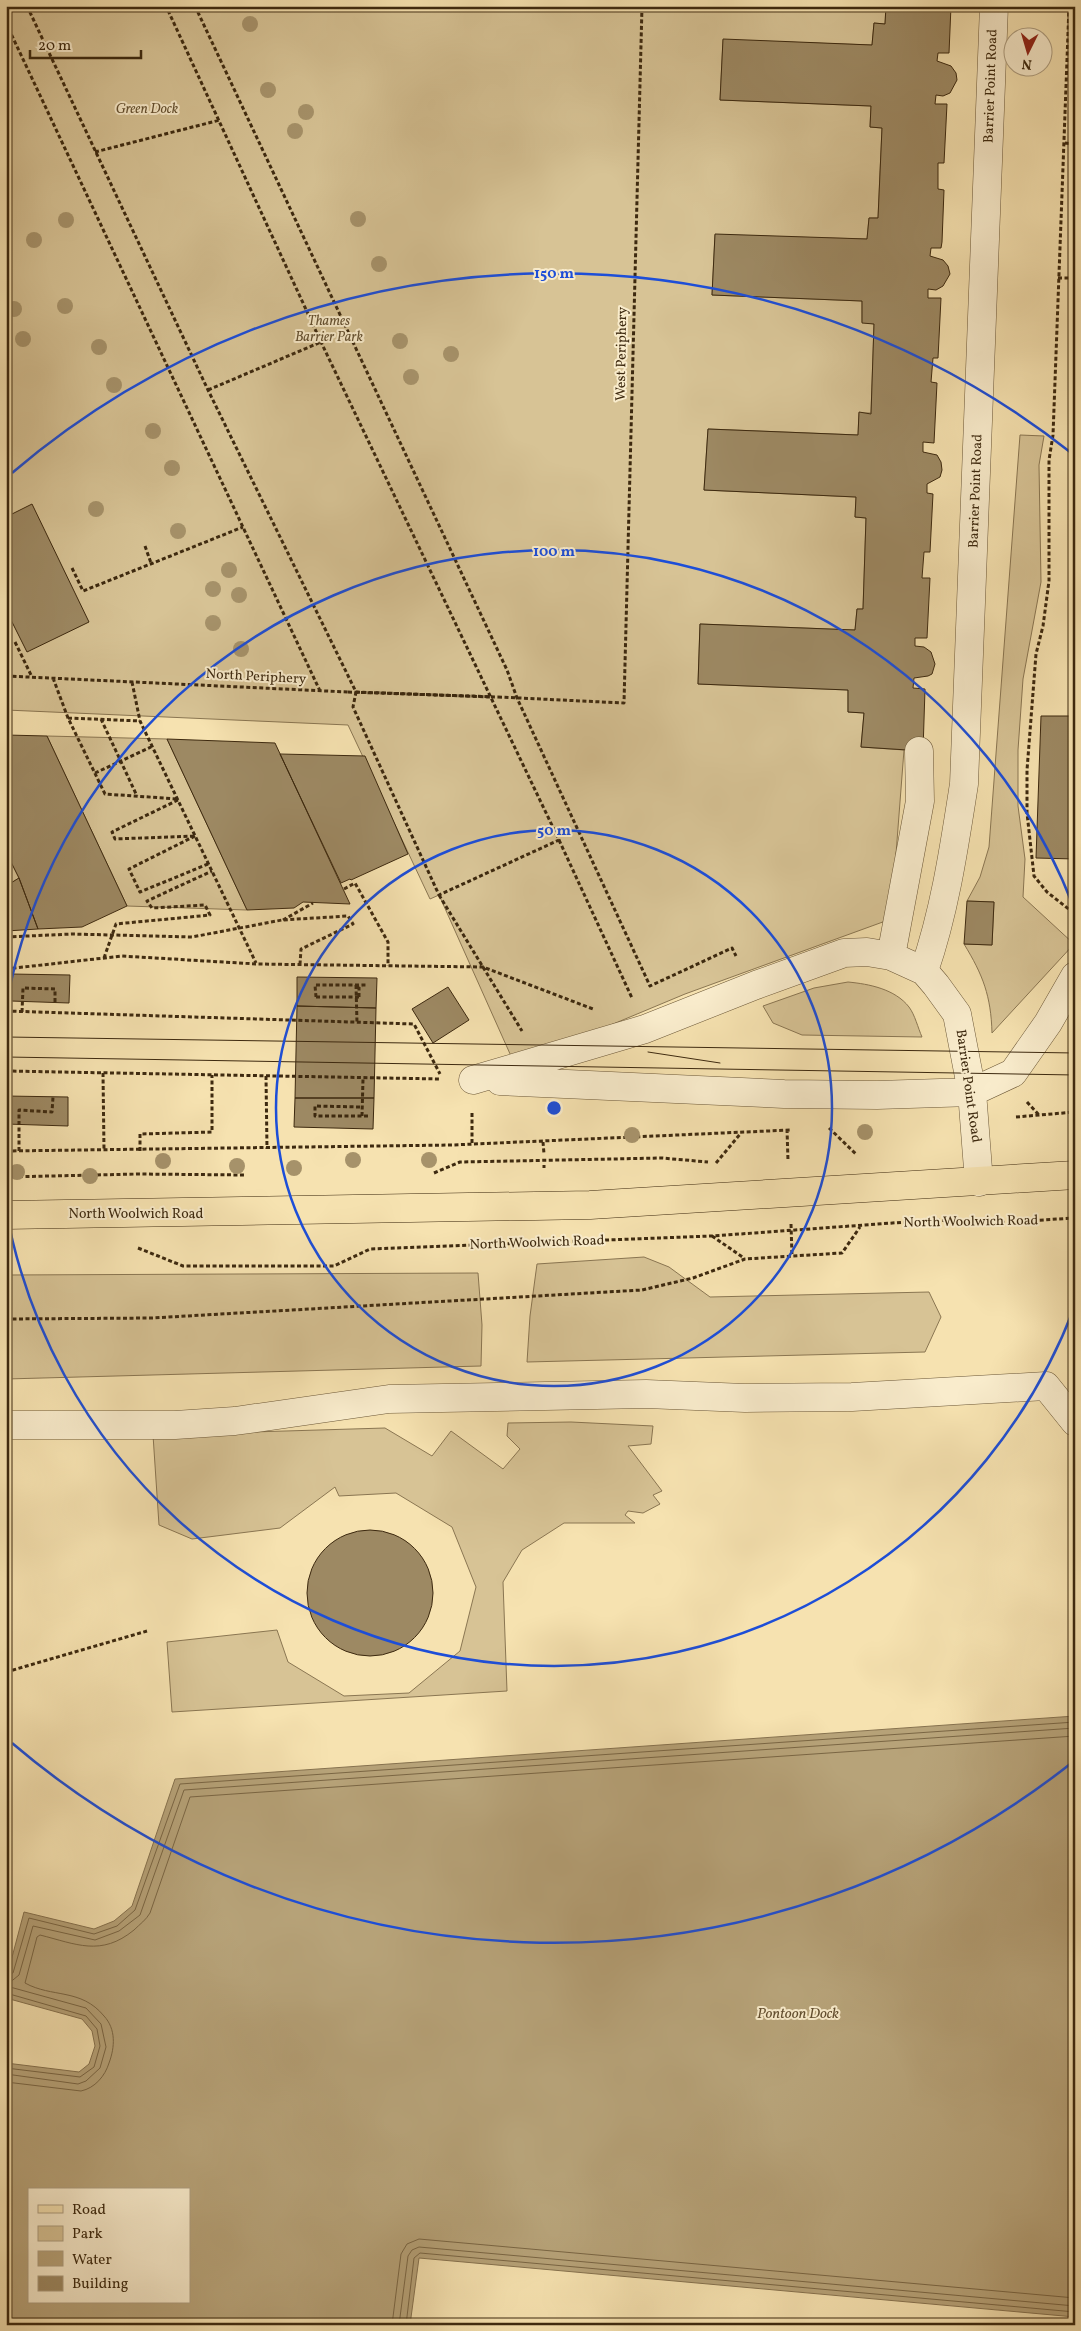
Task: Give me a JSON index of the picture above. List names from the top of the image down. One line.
{"streets":{"main road":["North Woolwich Road"],"street":["Barrier Point Road"],"path":["West Periphery","North Periphery"]},"crossings":[["Barrier Point Road","North Woolwich Road"],["West Periphery","North Periphery"]],"water":["Pontoon Dock"],"parks":["Green Dock","Thames Barrier Park"],"legend":["Road","Park","Water","Building"],"scale_bar":"20 m","north":"bottom","rings":["150 m","100 m","50 m"]}
